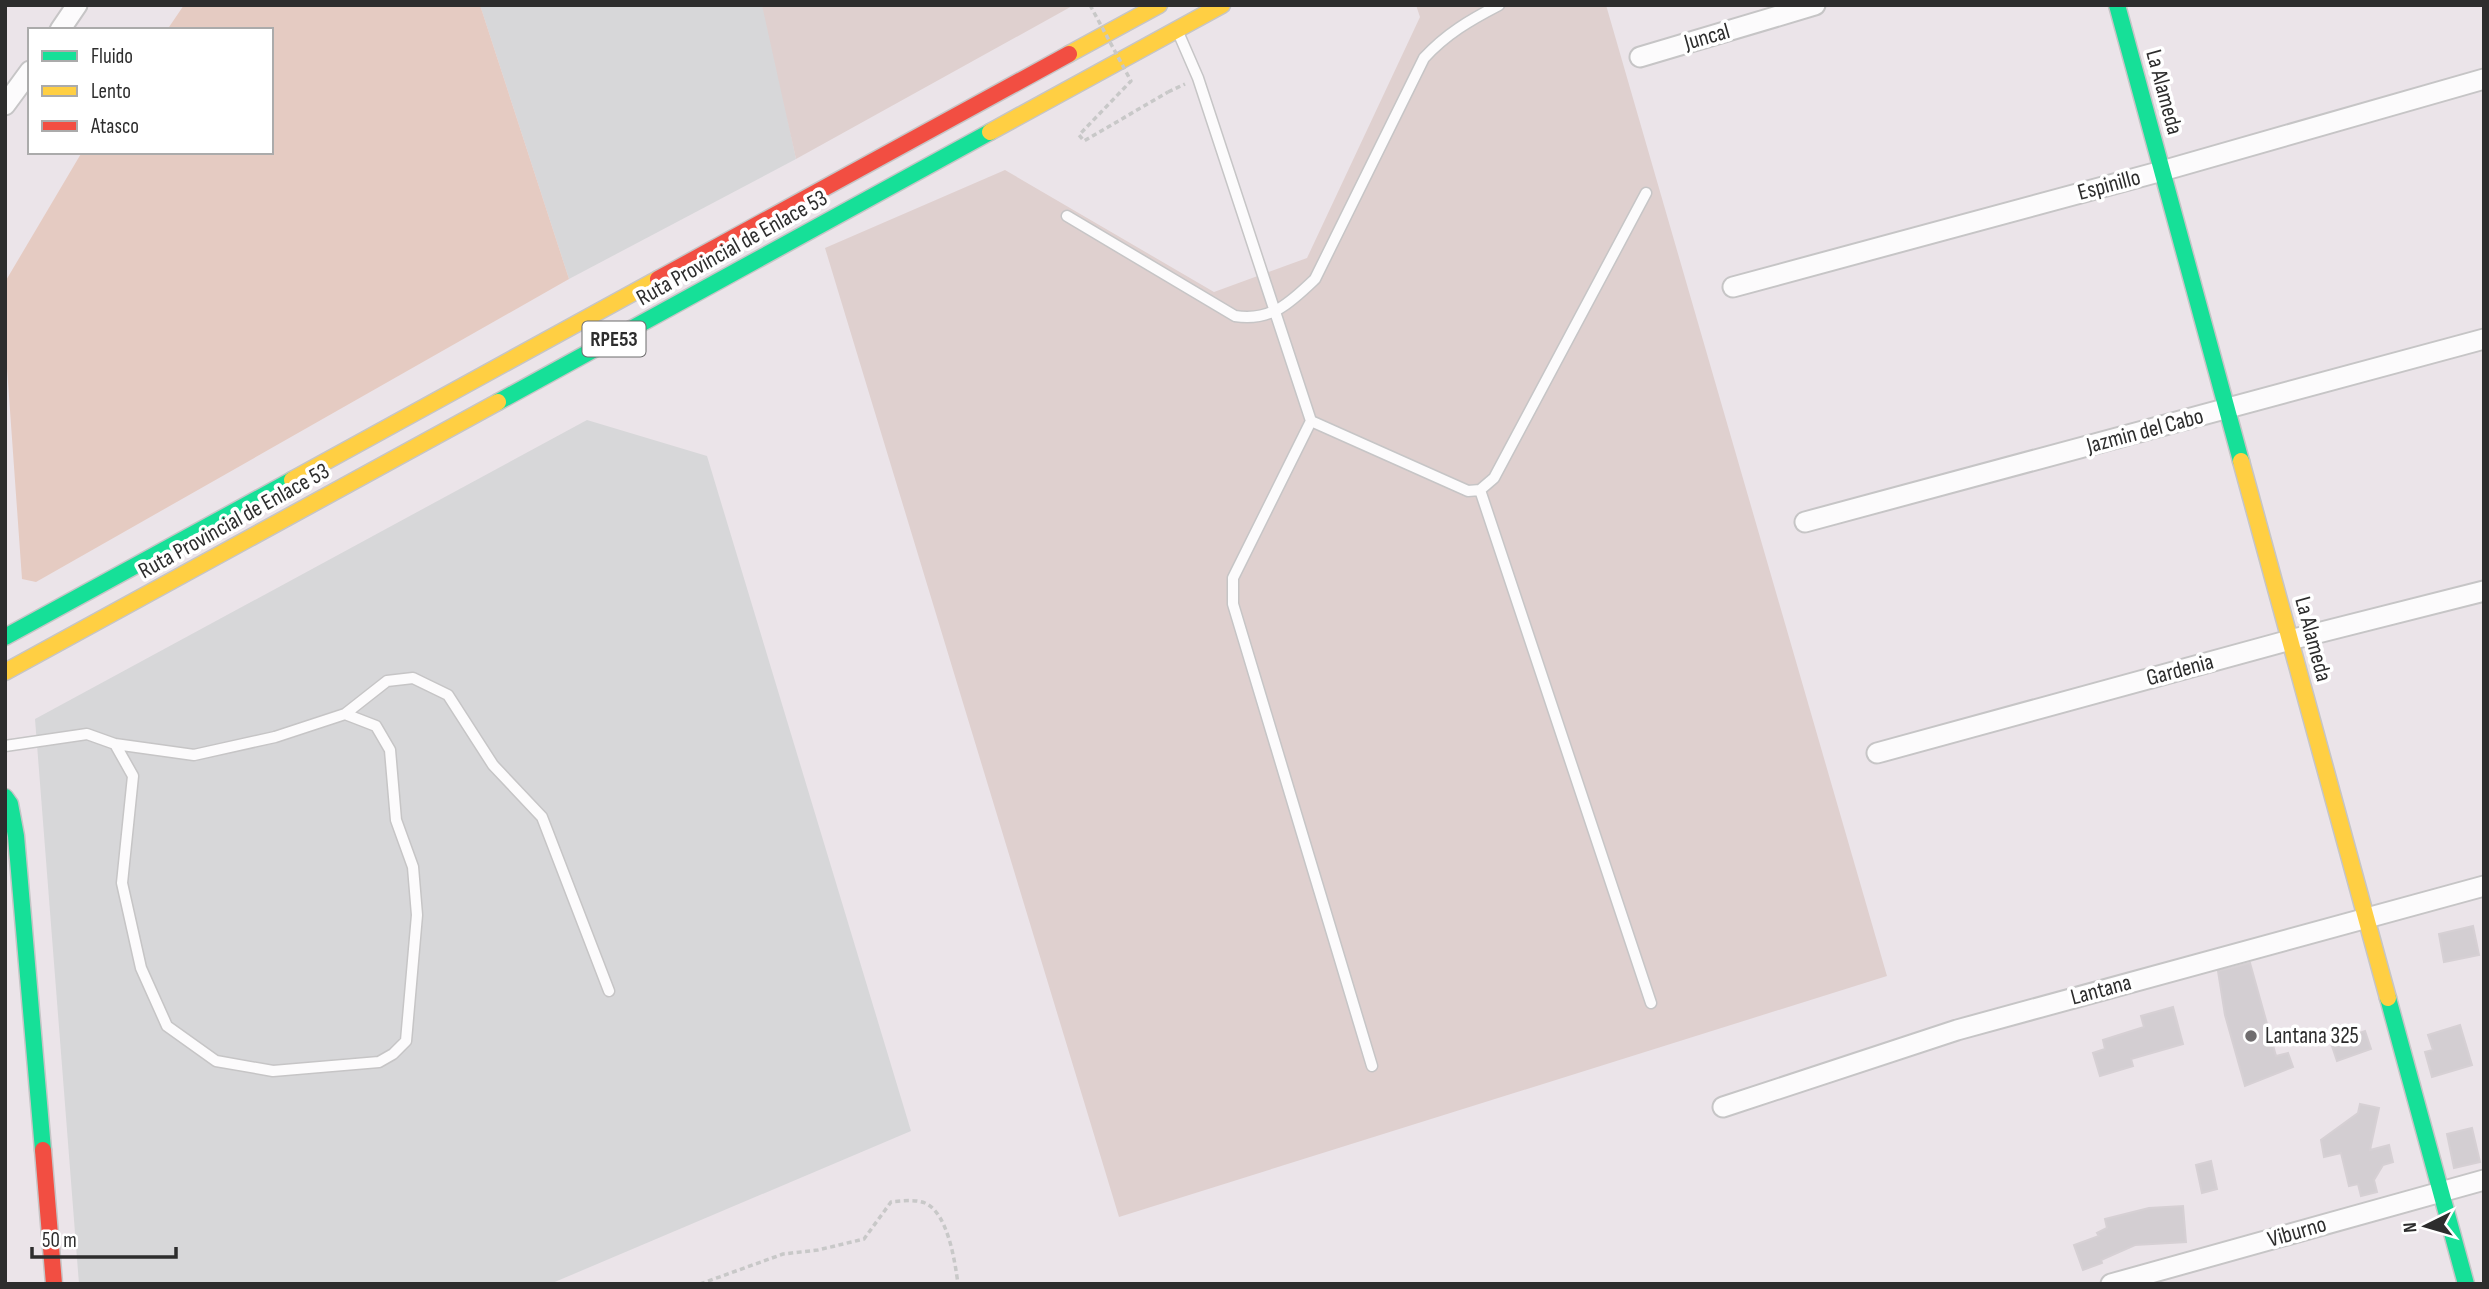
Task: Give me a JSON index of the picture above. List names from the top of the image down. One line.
{"streets":{"main road":["La Alameda","Ruta Provincial de Enlace 53","RPE53"],"street":["Juncal","Espinillo","Jazmin del Cabo","Gardenia","Lantana","Viburno"]},"crossings":[["La Alameda","Espinillo"],["La Alameda","Jazmin del Cabo"],["La Alameda","Gardenia"],["La Alameda","Lantana"],["La Alameda","Viburno"]],"places":["Lantana 325"],"legend":["Fluido","Lento","Atasco"],"scale_bar":"50 m","north":"left"}
